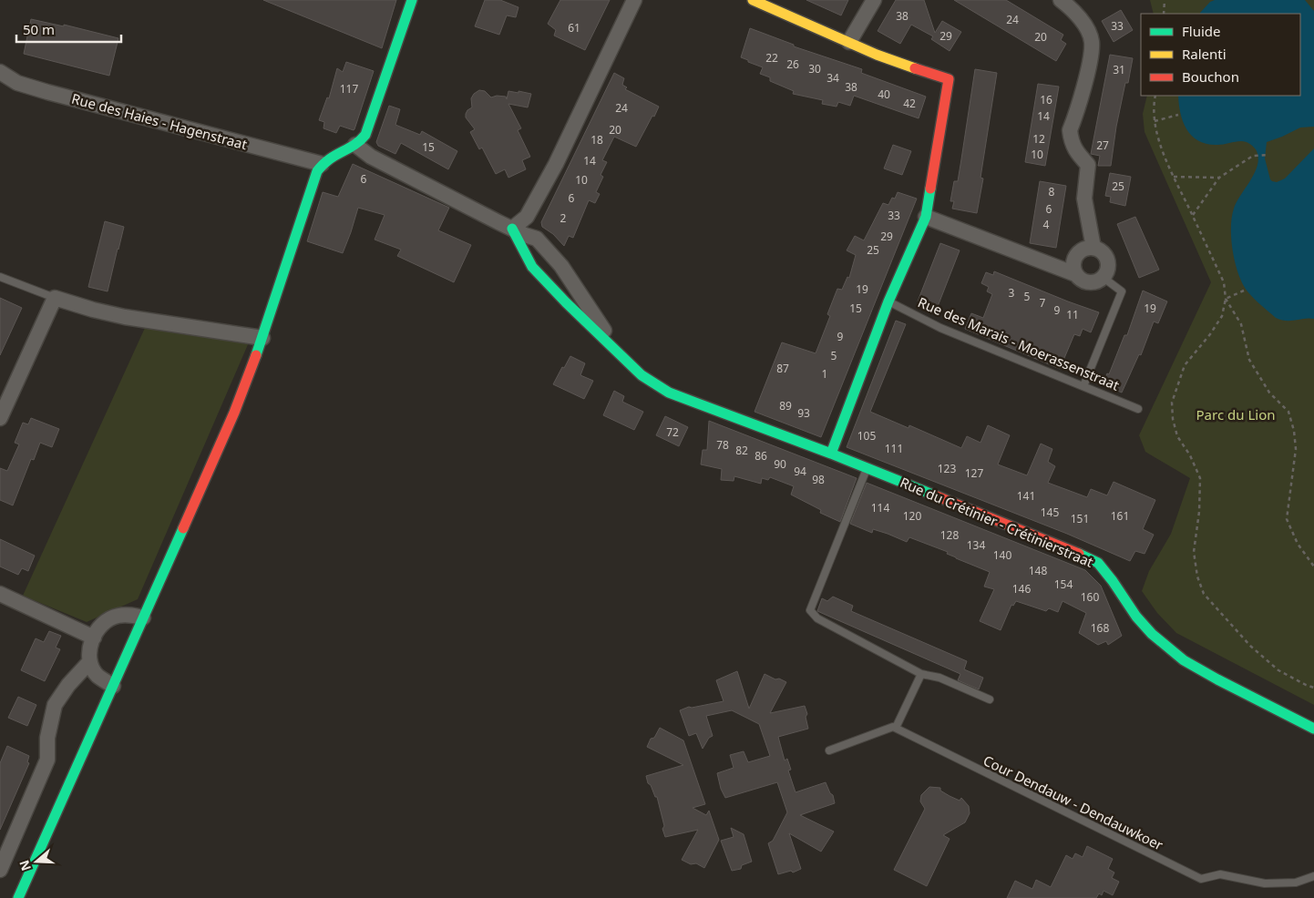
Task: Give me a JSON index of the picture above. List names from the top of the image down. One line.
{"streets":{"street":["Rue des Haies - Hagenstraat","Rue du Crétinier - Crétinierstraat"],"lane":["Rue des Marais - Moerassenstraat","Cour Dendauw - Dendauwkoer"]},"parks":["Parc du Lion"],"house_numbers":["38","24","33","61","29","20","22","26","30","31","34","38","117","40","16","42","24","14","20","12","18","27","15","10","14","6","10","25","8","6","6","33","2","4","29","25","19","3","5","7","15","19","9","11","9","5","87","1","89","93","72","105","78","111","82","86","90","123","94","127","98","141","114","145","120","161","151","128","134","140","148","154","146","160","168"],"legend":["Fluide","Ralenti","Bouchon"],"scale_bar":"50 m","north":"left"}
